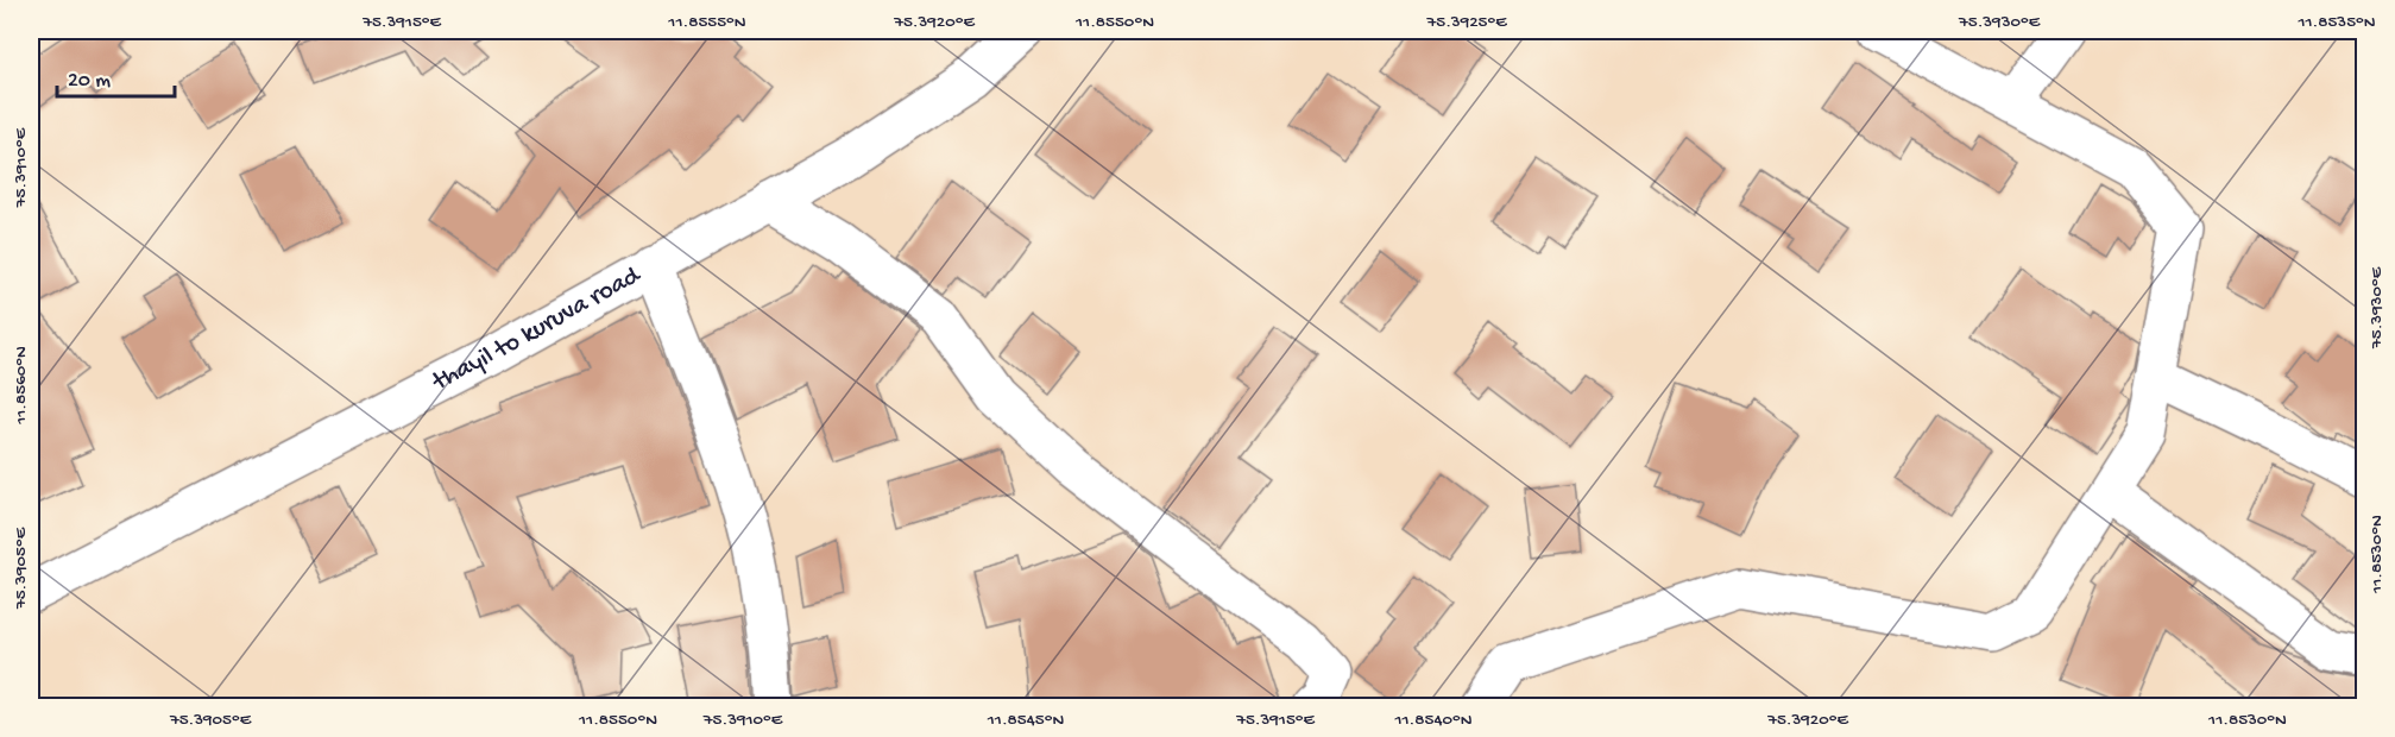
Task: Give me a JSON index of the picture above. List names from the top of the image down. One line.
{"streets":{"street":["thayil to kuruva road"]},"scale_bar":"20 m","coordinates":["75.3915°E","11.8555°N","75.3920°E","11.8550°N","75.3925°E","75.3930°E","11.8535°N","75.3910°E","11.8560°N","11.8530°N","75.3905°E","11.8545°N","11.8540°N"]}
